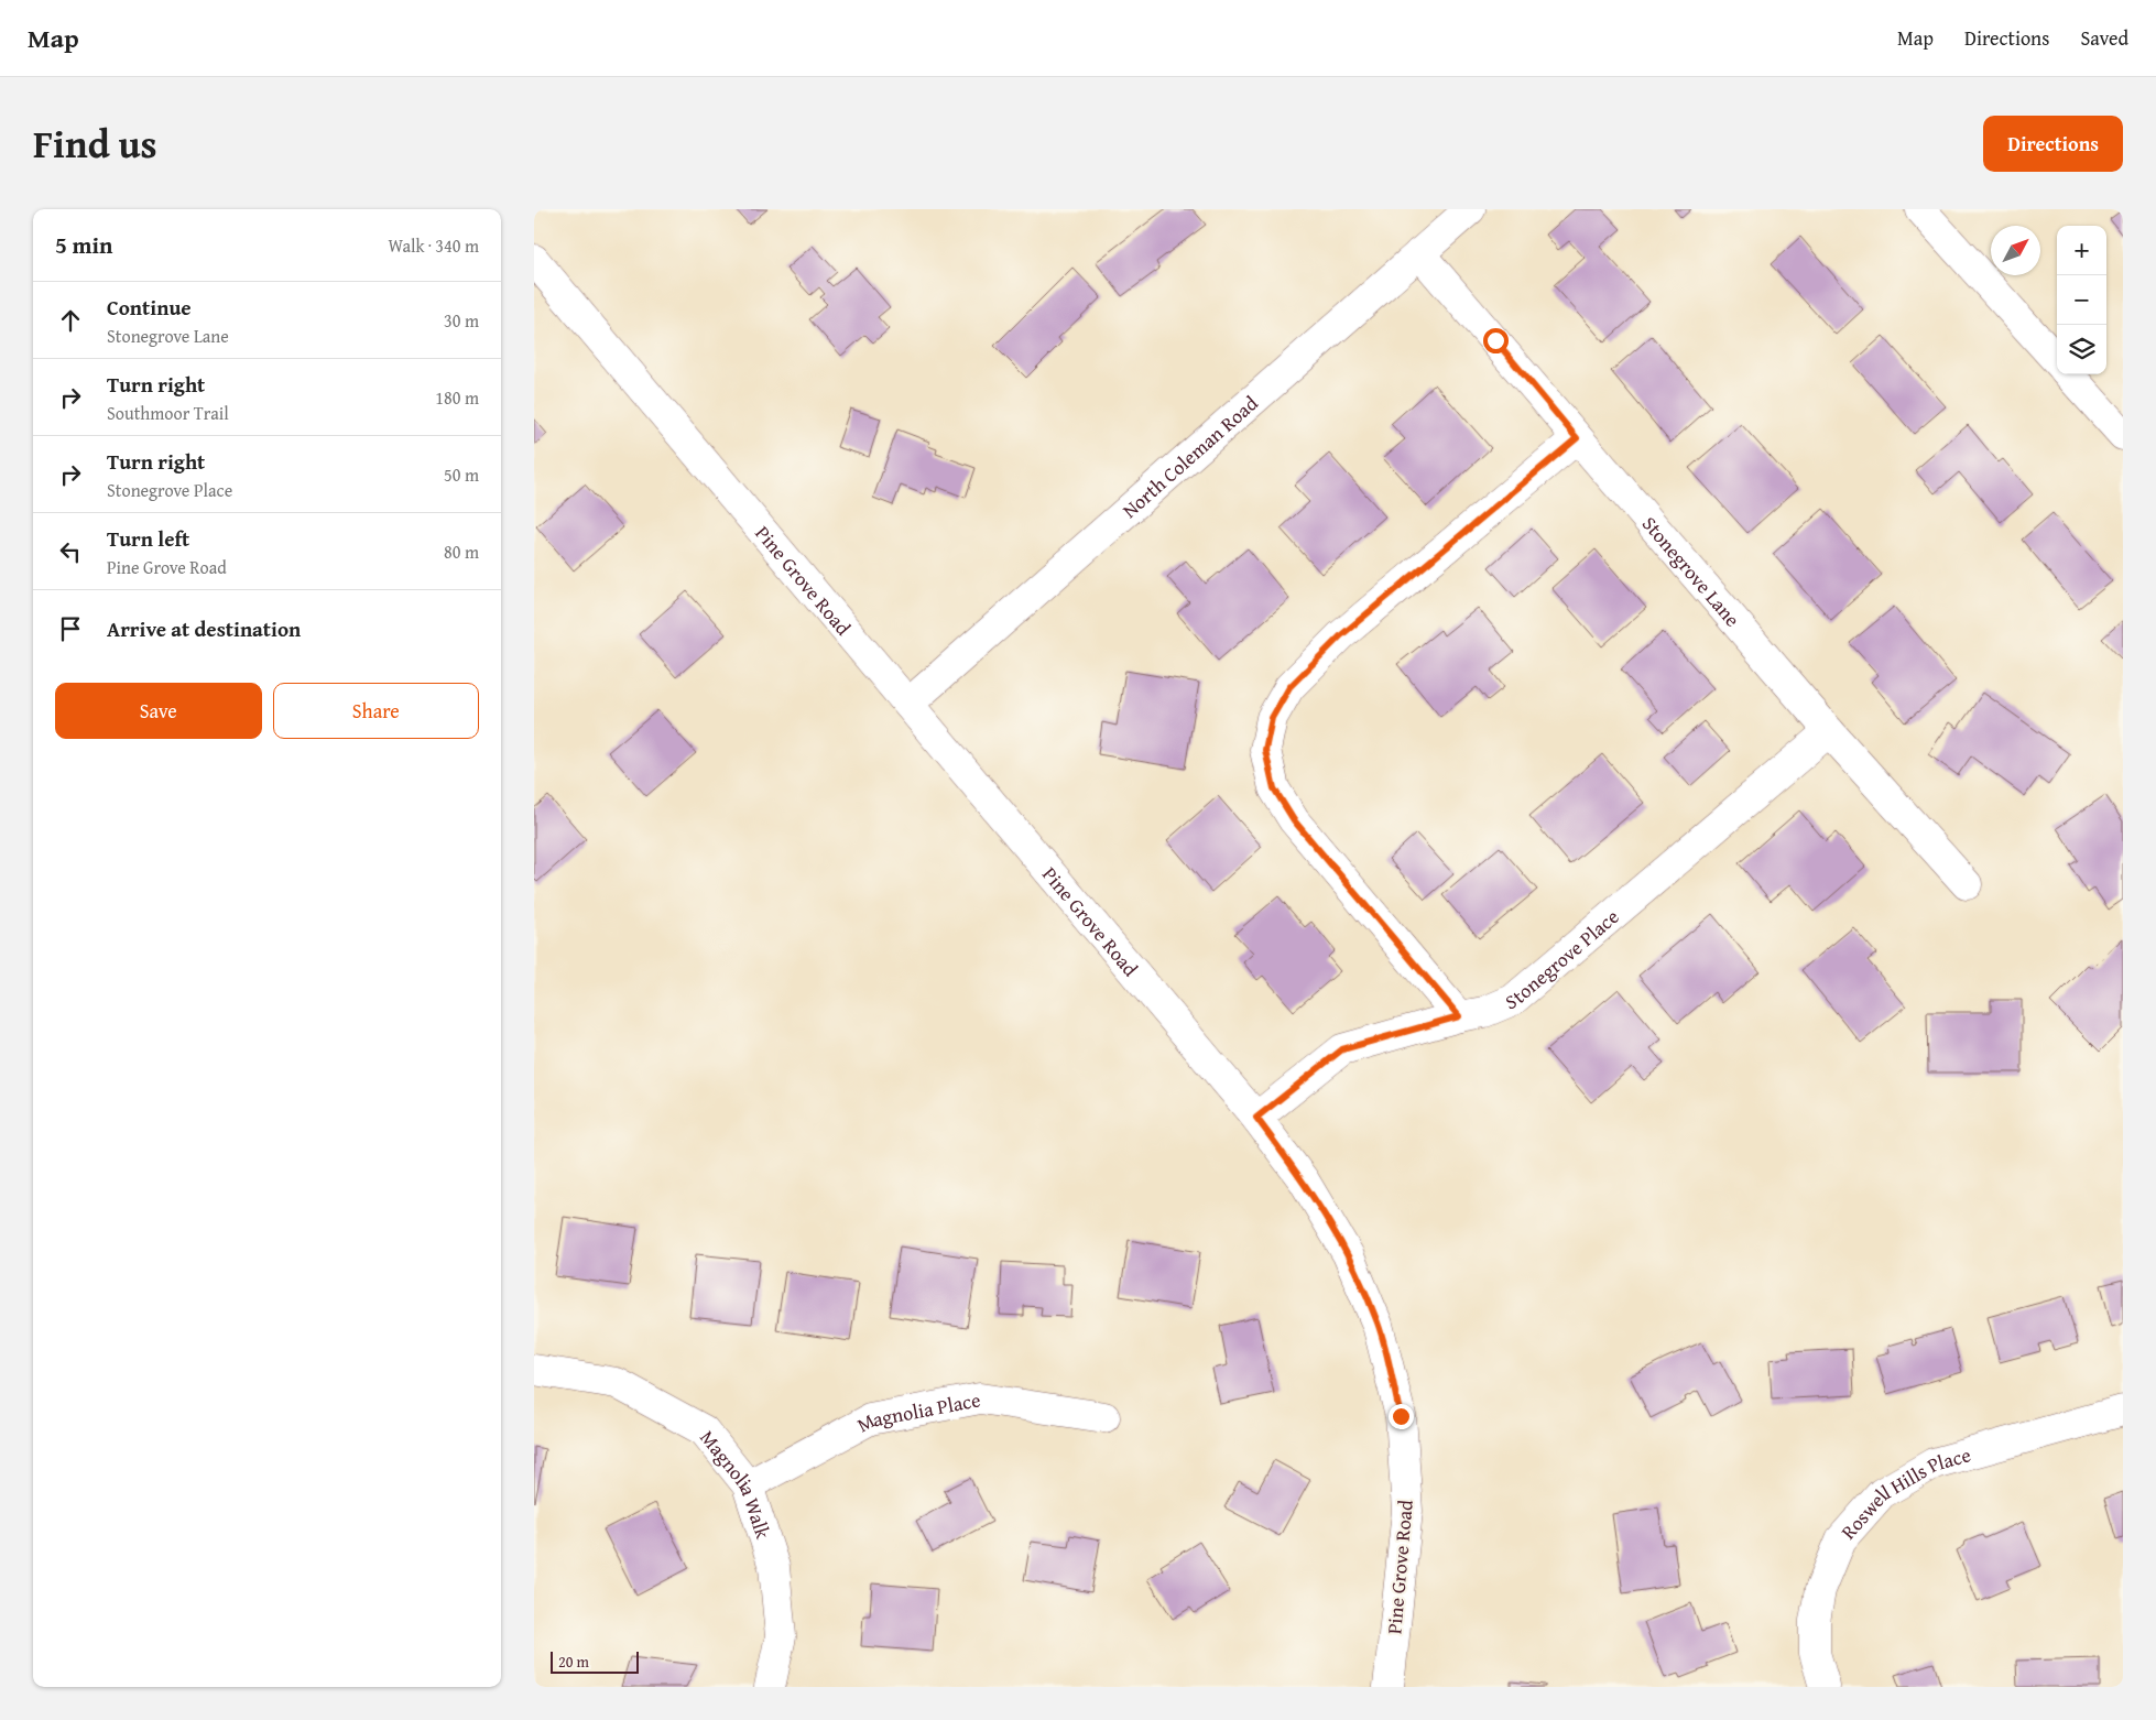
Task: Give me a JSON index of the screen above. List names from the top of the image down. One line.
{"streets":{"street":["North Coleman Road","Stonegrove Lane","Pine Grove Road","Stonegrove Place","Magnolia Place","Magnolia Walk","Roswell Hills Place"]},"crossings":[["North Coleman Road","Stonegrove Lane"],["North Coleman Road","Pine Grove Road"],["Stonegrove Lane","Stonegrove Place"],["Pine Grove Road","Stonegrove Place"],["Magnolia Place","Magnolia Walk"]],"scale_bar":"20 m","north":"top right","page":{"header":"Map","nav":["Map","Directions","Saved"],"title":"Find us","buttons":["Directions",["Save","Share"]],"heading":["5 min","Walk · 340 m"],"map_buttons":["+","−"],"list":[["Continue","Stonegrove Lane","30 m"],["Turn right","Southmoor Trail","180 m"],["Turn right","Stonegrove Place","50 m"],["Turn left","Pine Grove Road","80 m"],"Arrive at destination"],"scale":"20 m"}}
